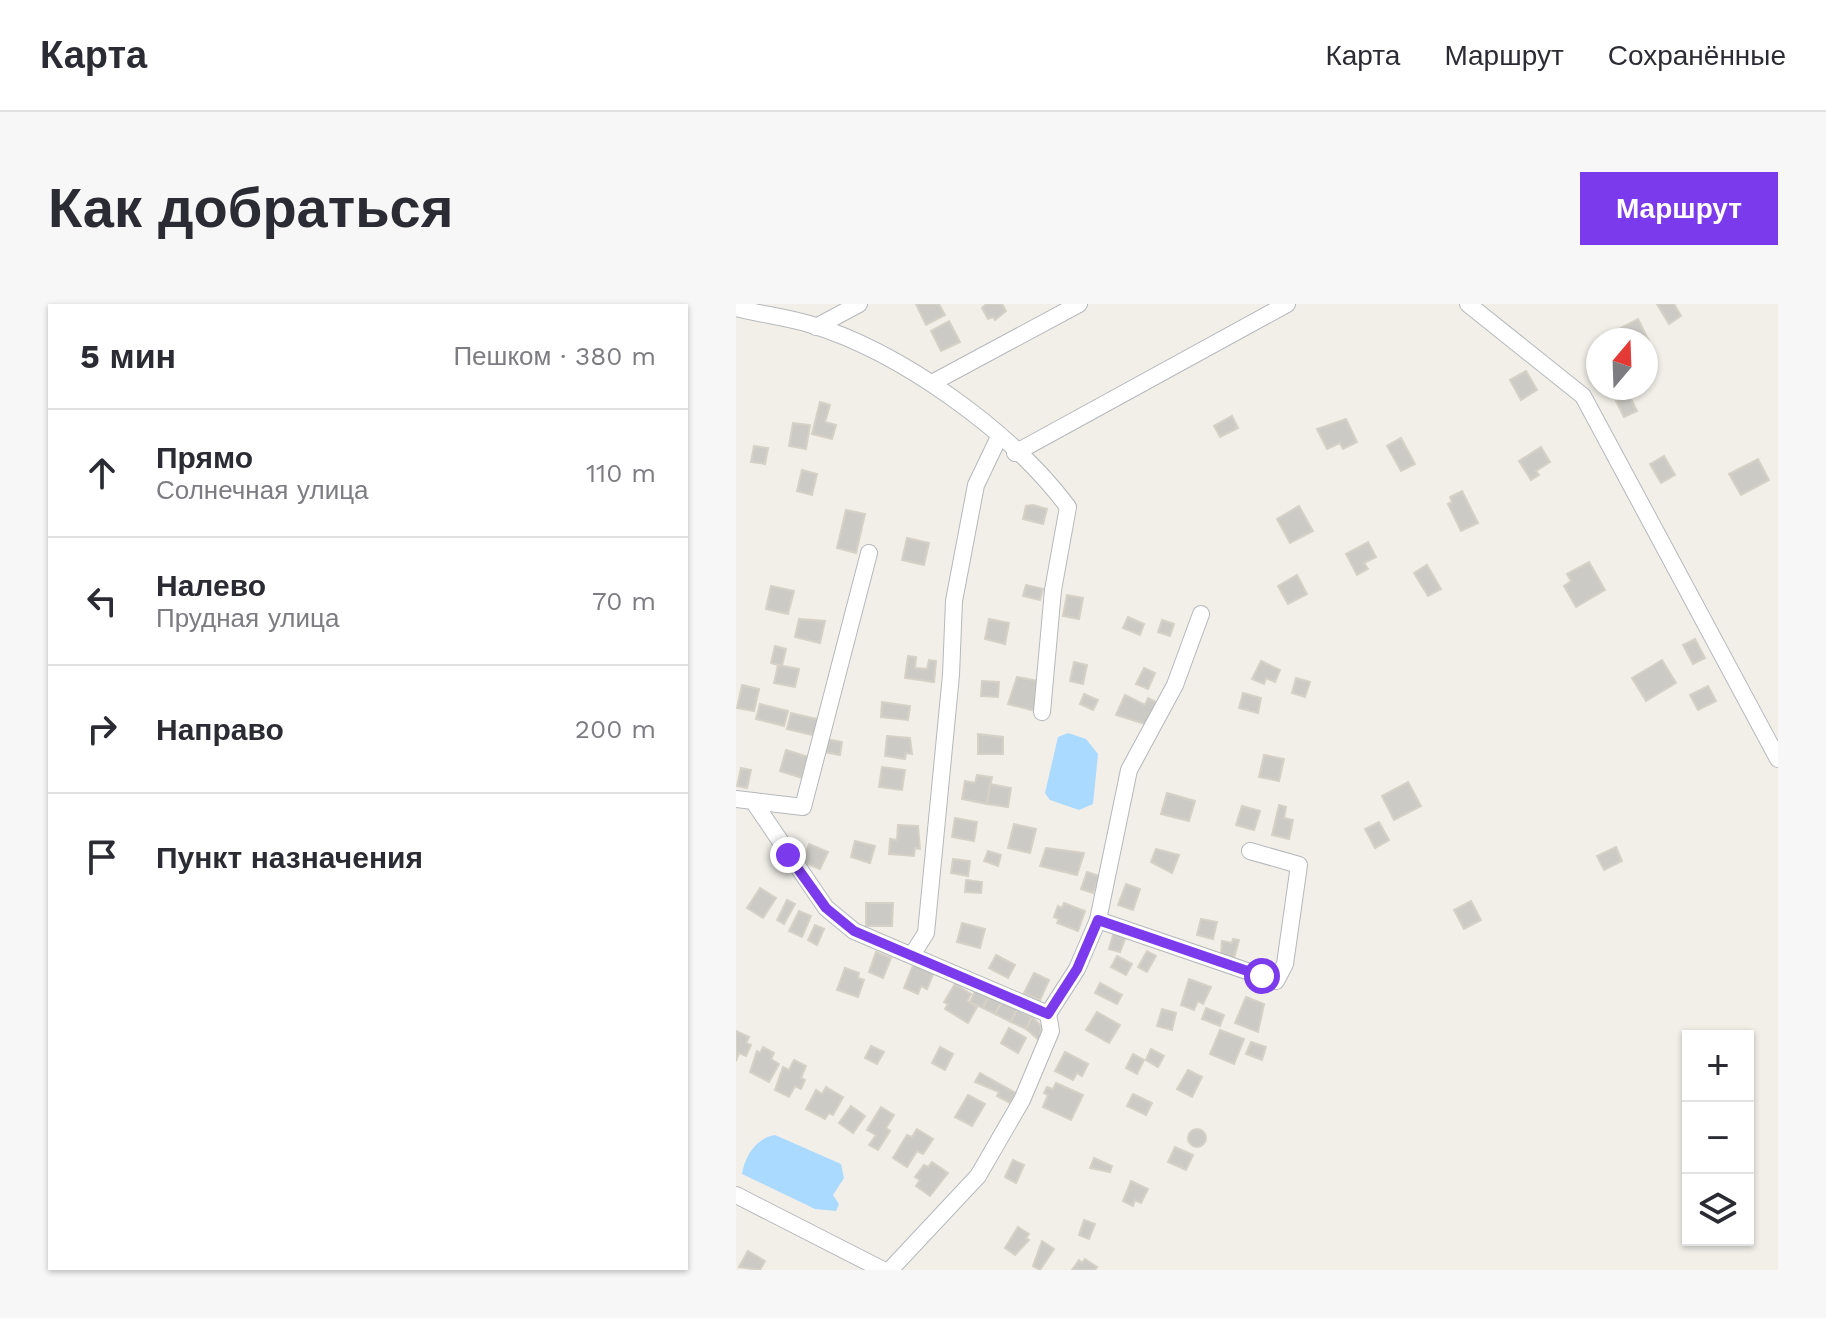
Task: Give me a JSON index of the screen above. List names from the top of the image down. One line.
{"north":"top","page":{"header":"Карта","nav":["Карта","Маршрут","Сохранённые"],"buttons":"Маршрут","title":"Как добраться","heading":["5 мин","Пешком · 380 m"],"list":[["Прямо","Солнечная улица","110 m"],["Налево","Прудная улица","70 m"],["Направо","200 m"],"Пункт назначения"],"map_buttons":["+","−"]}}
